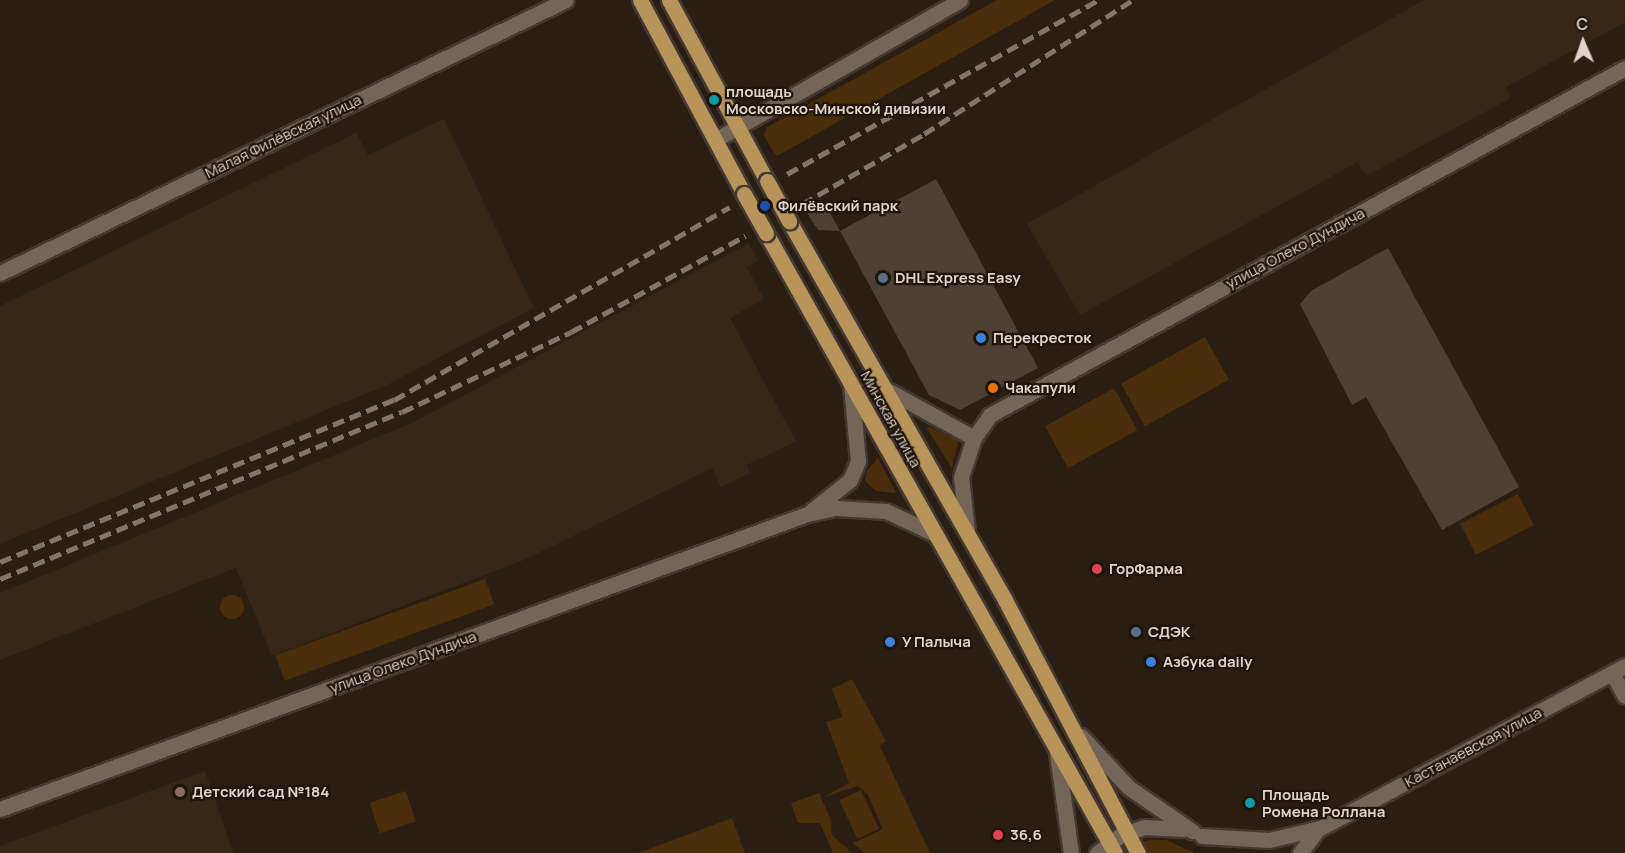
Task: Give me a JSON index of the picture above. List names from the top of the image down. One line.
{"streets":{"main road":["Минская улица"],"street":["Малая Филёвская улица","улица Олеко Дундича","Кастанаевская улица"]},"crossings":[["улица Олеко Дундича","Минская улица"],["Минская улица","Кастанаевская улица"]],"places":["площадь Московско-Минской дивизии","Филёвский парк","DHL Express Easy","Перекресток","Чакапули","ГорФарма","СДЭК","У Палыча","Азбука daily","Детский сад №184","Площадь Ромена Роллана","36,6"],"north":"top"}
